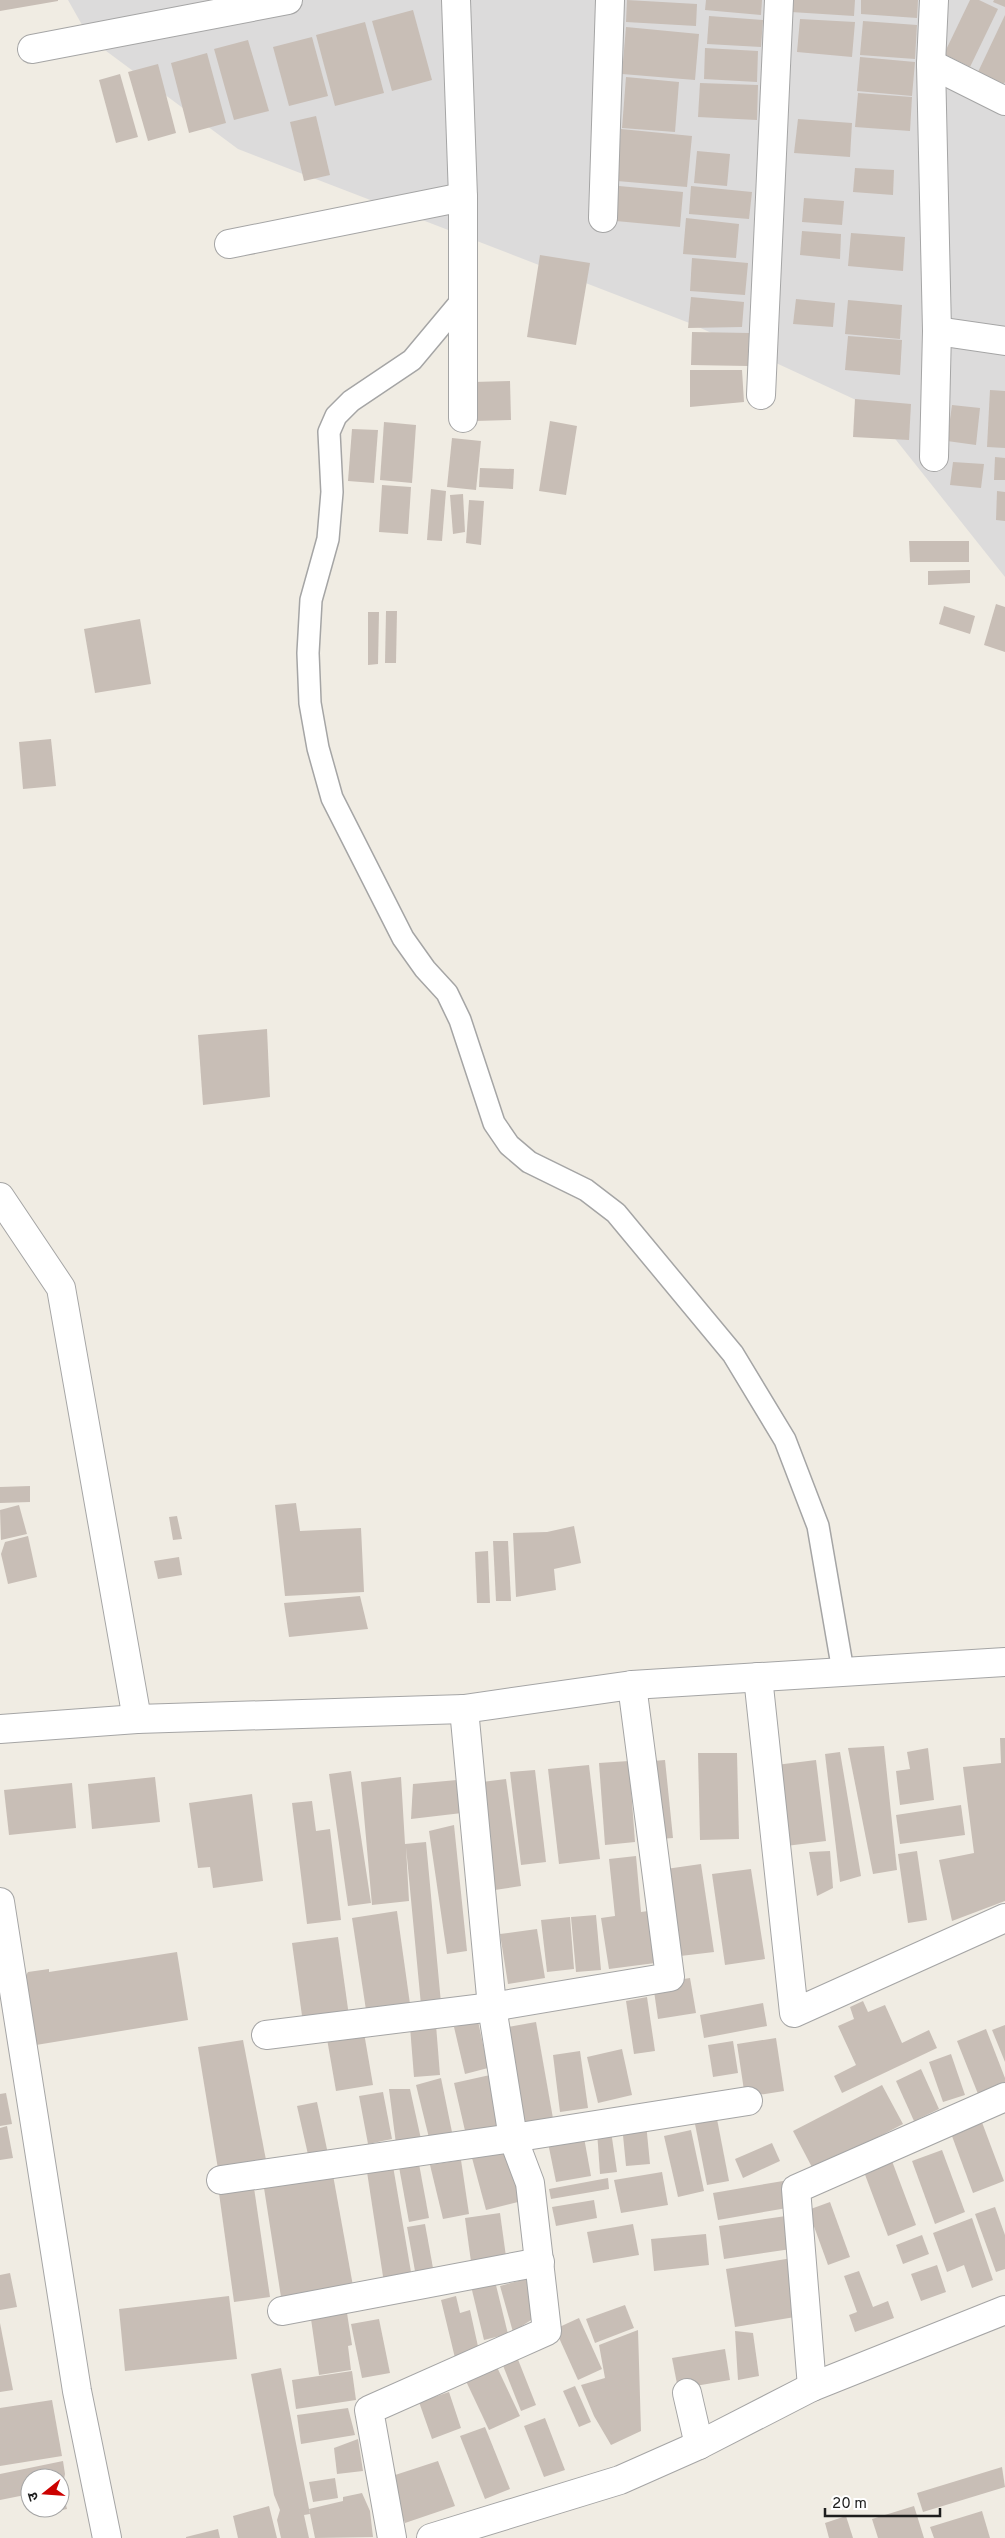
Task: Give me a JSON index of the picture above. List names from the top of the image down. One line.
{"scale_bar":"20 m","north":"left"}
